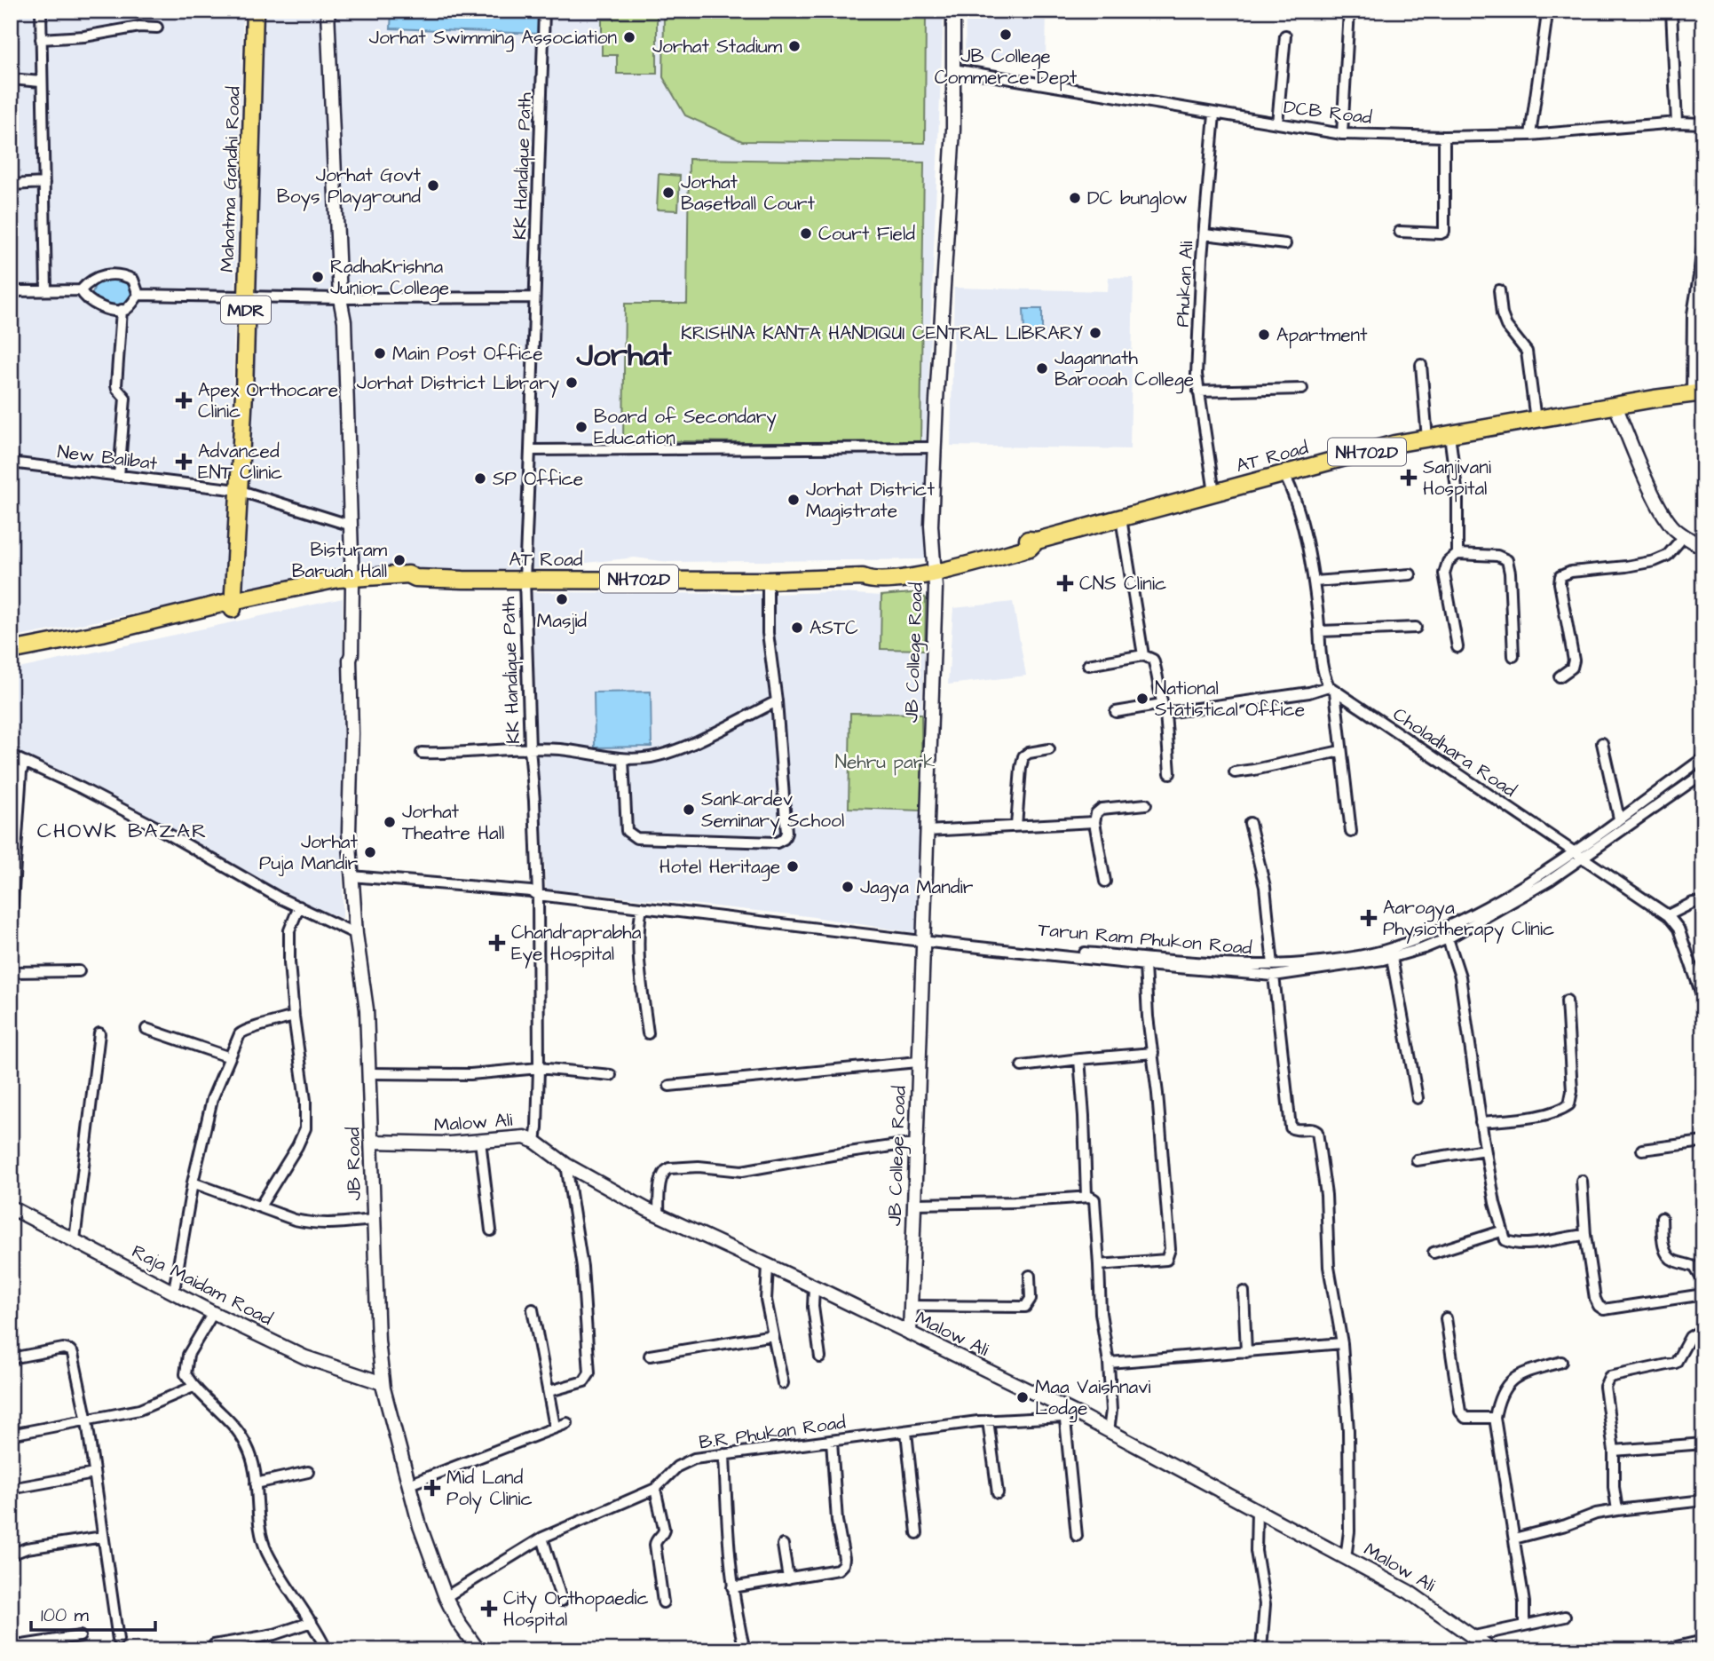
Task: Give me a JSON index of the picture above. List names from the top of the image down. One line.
{"streets":{"main road":["Mahatma Gandhi Road","MDR","NH702D","AT Road"],"street":["DCB Road","KK Handique Path","Phukan Ali","New Balibat","JB College Road","Choladhara Road","Tarun Ram Phukon Road","Malow Ali","JB Road","Raja Maidam Road","B.R Phukan Road"]},"crossings":[["DCB Road","Phukan Ali"],["DCB Road","JB College Road"],["KK Handique Path","AT Road"],["KK Handique Path","Tarun Ram Phukon Road"],["KK Handique Path","Malow Ali"],["Mahatma Gandhi Road","AT Road"],["Mahatma Gandhi Road","New Balibat"],["Phukan Ali","AT Road"],["AT Road","JB College Road"],["AT Road","JB Road"],["New Balibat","JB Road"],["JB College Road","Tarun Ram Phukon Road"],["JB College Road","Malow Ali"],["Choladhara Road","Tarun Ram Phukon Road"],["Tarun Ram Phukon Road","JB Road"],["Malow Ali","JB Road"],["Malow Ali","B.R Phukan Road"],["JB Road","Raja Maidam Road"],["JB Road","B.R Phukan Road"]],"districts":["Jorhat","CHOWK BAZAR"],"parks":["Nehru park"],"places":{"other":["JB College Commerce Dept","Jorhat Swimming Association","Jorhat Stadium","Jorhat Govt Boys Playground","Jorhat Basetball Court","DC bunglow","Court Field","RadhaKrishna Junior College","KRISHNA KANTA HANDIQUI CENTRAL LIBRARY","Apartment","Main Post Office","Jagannath Barooah College","Jorhat District Library","Board of Secondary Education","SP Office","Jorhat District Magistrate","Bisturam Baruah Hall","Masjid","ASTC","National Statistical Office","Sankardev Seminary School","Jorhat Theatre Hall","Jorhat Puja Mandir","Hotel Heritage","Jagya Mandir","Maa Vaishnavi Lodge"],"health":["Apex Orthocare Clinic","Advanced ENT Clinic","Sanjivani Hospital","CNS Clinic","Aarogya Physiotherapy Clinic","Chandraprabha Eye Hospital","Mid Land Poly Clinic","City Orthopaedic Hospital"]},"scale_bar":"100 m"}
